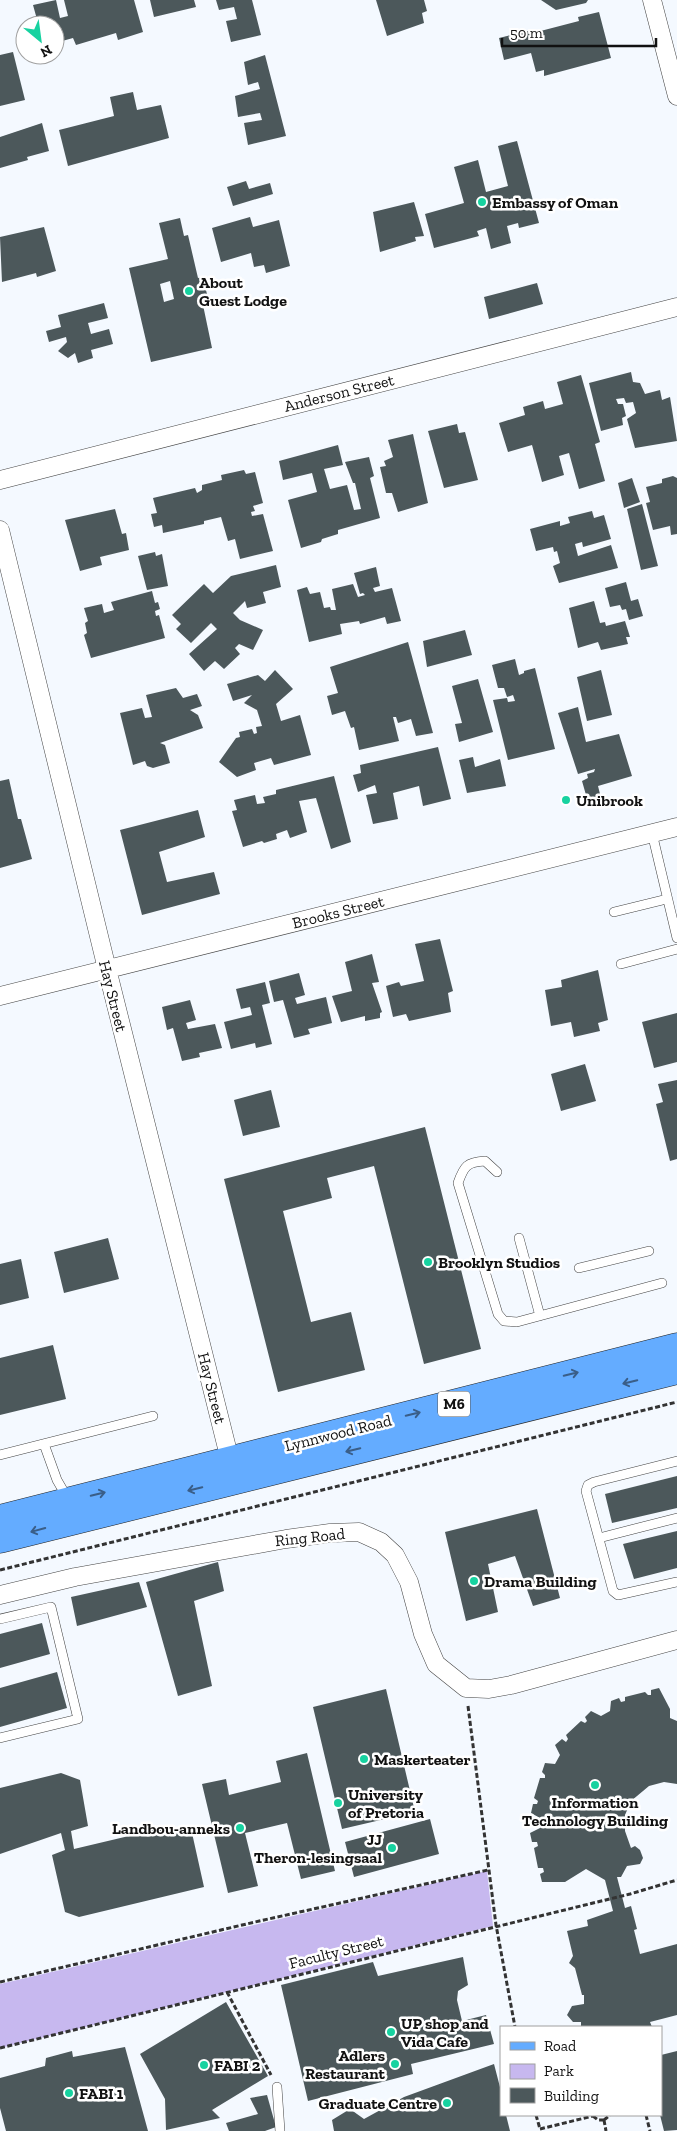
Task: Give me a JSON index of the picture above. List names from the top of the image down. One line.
{"streets":{"main road":["M6","Lynnwood Road"],"street":["Anderson Street","Brooks Street","Hay Street","Ring Road"],"path":["Faculty Street"]},"crossings":[["Brooks Street","Hay Street"],["Hay Street","Lynnwood Road"]],"places":["Embassy of Oman","About Guest Lodge","Unibrook","Brooklyn Studios","Drama Building","Maskerteater","Information Technology Building","University of Pretoria","Landbou-anneks","JJ Theron-lesingsaal","UP shop and Vida Cafe","Adlers Restaurant","FABI 2","FABI 1","Graduate Centre"],"legend":["Road","Park","Building"],"scale_bar":"50 m","north":"bottom right"}
